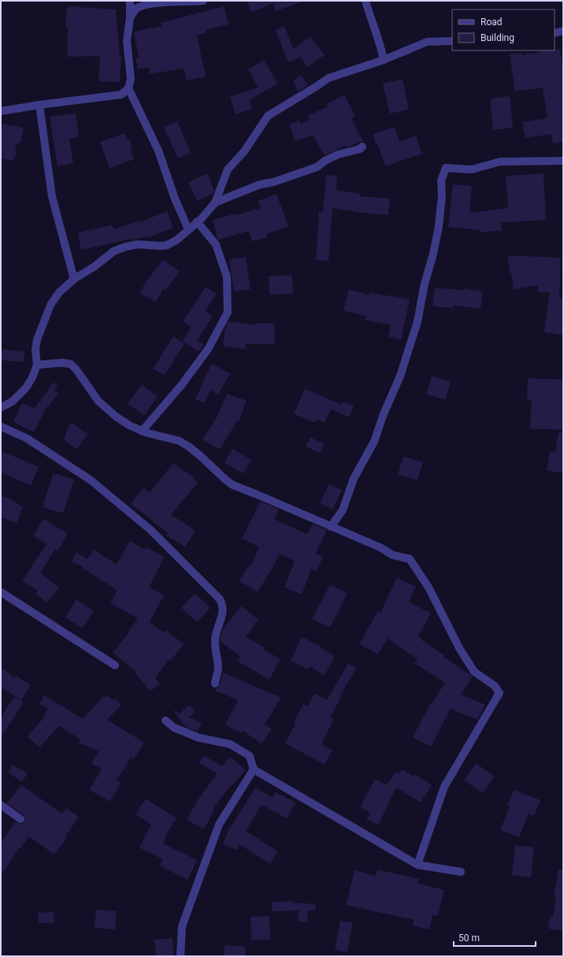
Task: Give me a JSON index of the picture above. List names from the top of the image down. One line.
{"legend":["Road","Building"],"scale_bar":"50 m"}
